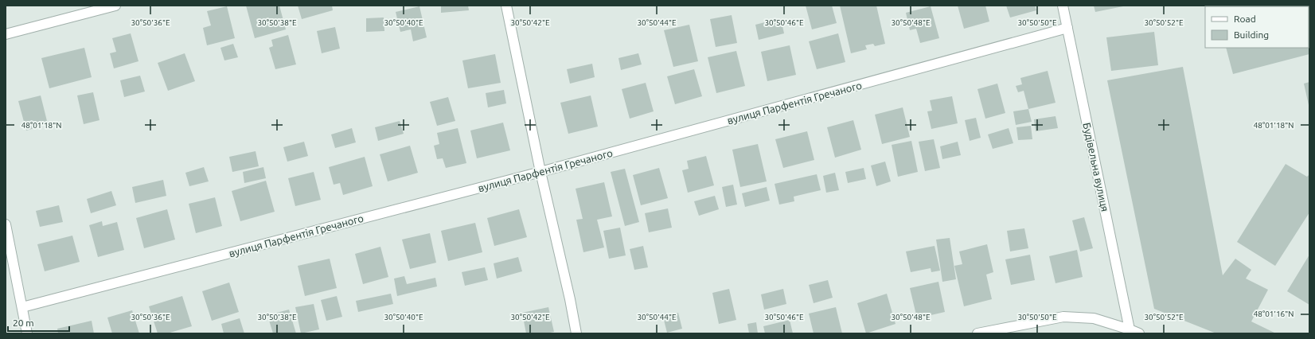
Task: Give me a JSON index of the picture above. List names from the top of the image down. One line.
{"streets":{"street":["вулиця Парфентія Гречаного","Будівельна вулиця"]},"crossings":[["вулиця Парфентія Гречаного","Будівельна вулиця"]],"legend":["Road","Building"],"scale_bar":"20 m","coordinates":["30°50'36\"E","30°50'38\"E","30°50'40\"E","30°50'42\"E","30°50'44\"E","30°50'46\"E","30°50'48\"E","30°50'50\"E","30°50'52\"E","48°01'18\"N","48°01'16\"N"]}
